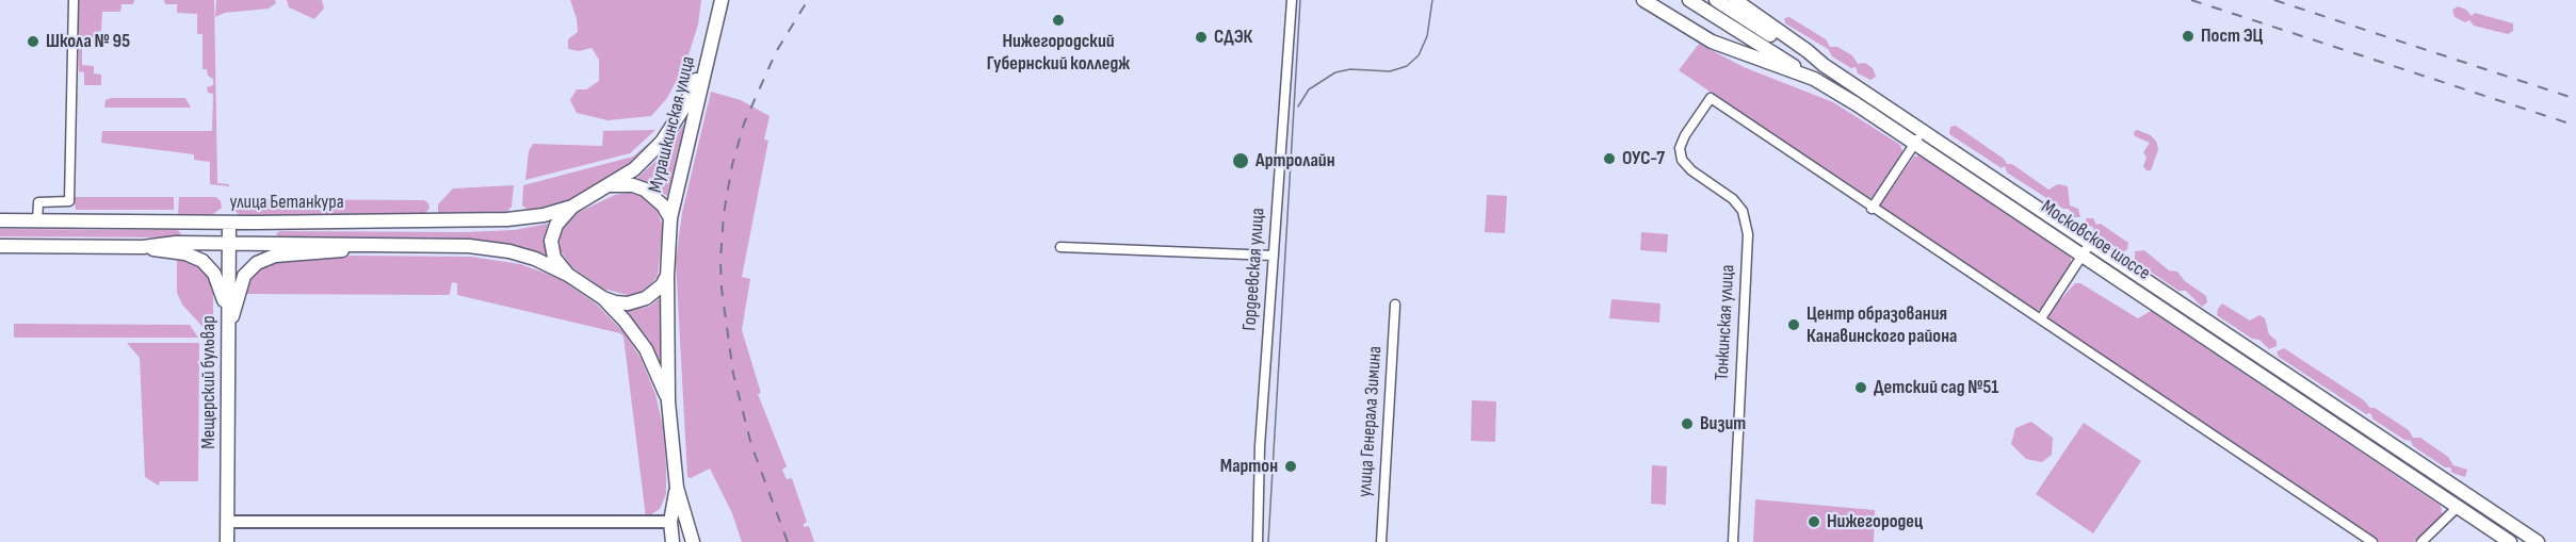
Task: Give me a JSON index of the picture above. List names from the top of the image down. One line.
{"streets":{"main road":["Мурашкинская улица","улица Бетанкура","Московское шоссе","Мещерский бульвар"],"street":["Гордеевская улица","Тонкинская улица","улица Генерала Зимина"]},"crossings":[["Мурашкинская улица","улица Бетанкура"],["улица Бетанкура","Мещерский бульвар"]],"places":["Нижегородский Губернский колледж","Пост ЭЦ","СДЭК","Школа № 95","ОУС-7","Артролайн","Центр образования Канавинского района","Детский сад №51","Визит","Мартон","Нижегородец"]}
